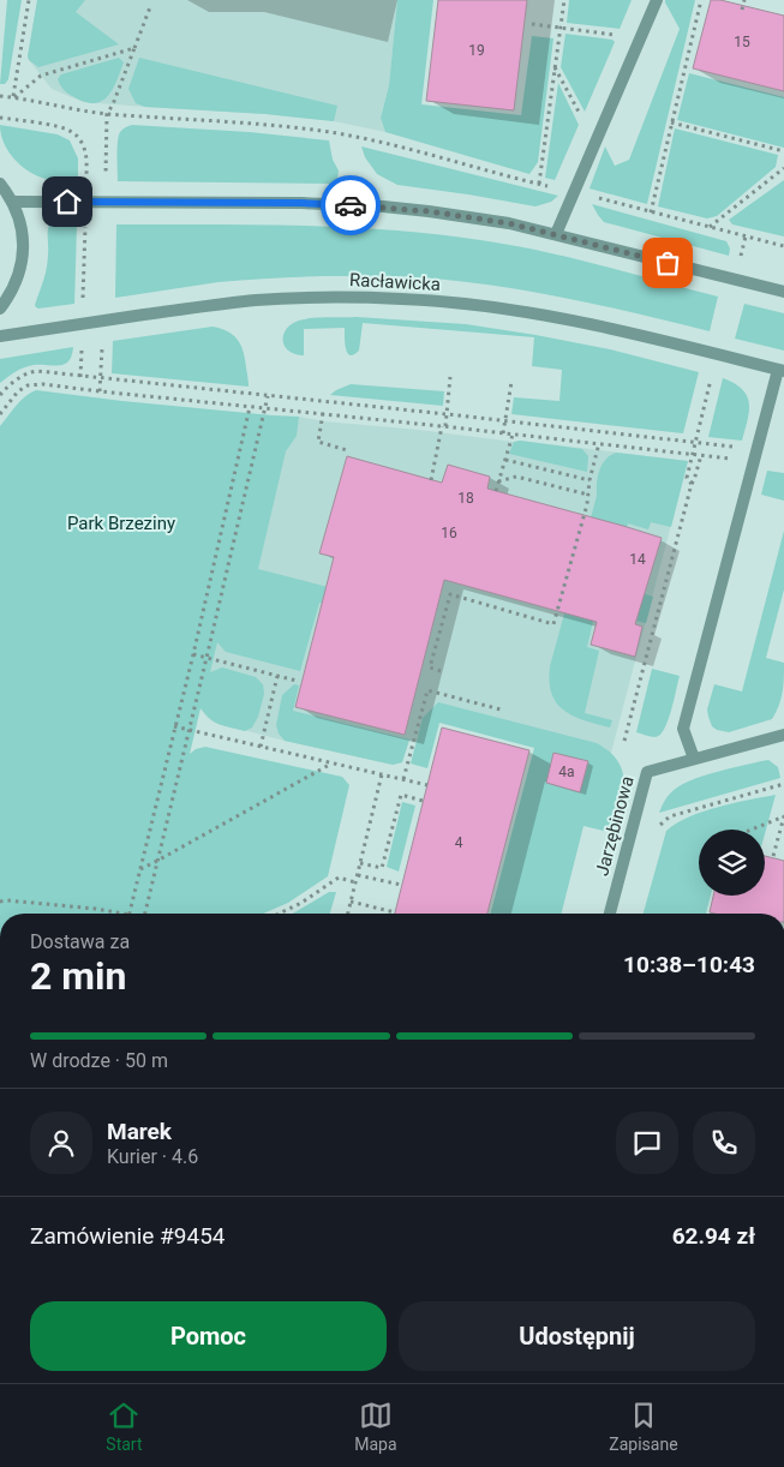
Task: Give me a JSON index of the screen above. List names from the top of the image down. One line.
{"streets":{"street":["Racławicka","Jarzębinowa"]},"parks":["Park Brzeziny"],"house_numbers":["15","19","18","16","14","4a","4"],"page":{"heading":["2 min","Dostawa za","10:38–10:43"],"panel":["Marek","Kurier · 4.6","Zamówienie #9454","62.94 zł"],"bar":"W drodze · 50 m","buttons":["Pomoc","Udostępnij"],"tabs":["Start","Mapa","Zapisane"]}}
